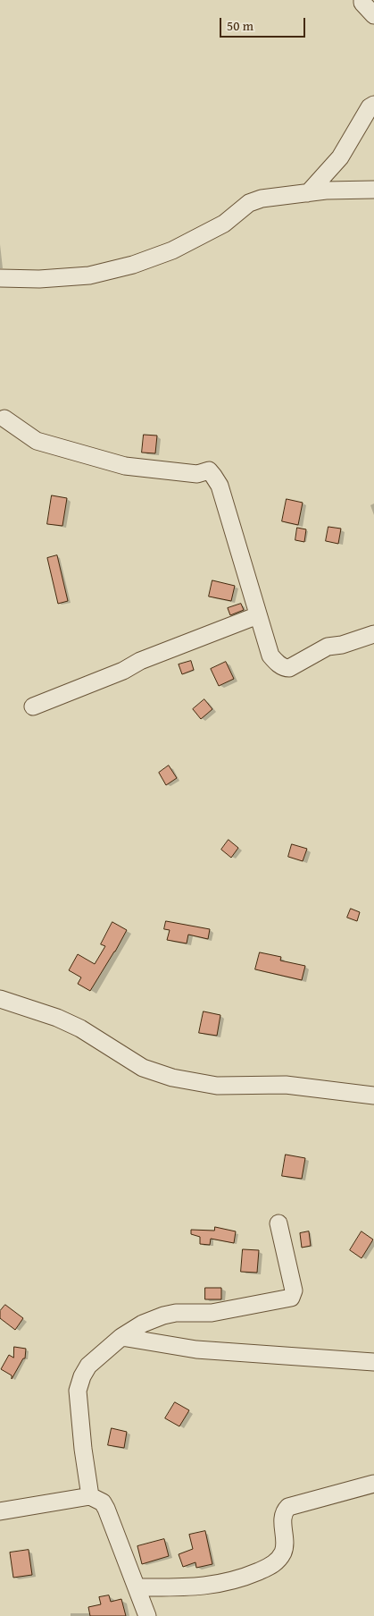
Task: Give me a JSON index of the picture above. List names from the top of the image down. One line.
{"scale_bar":"50 m"}
